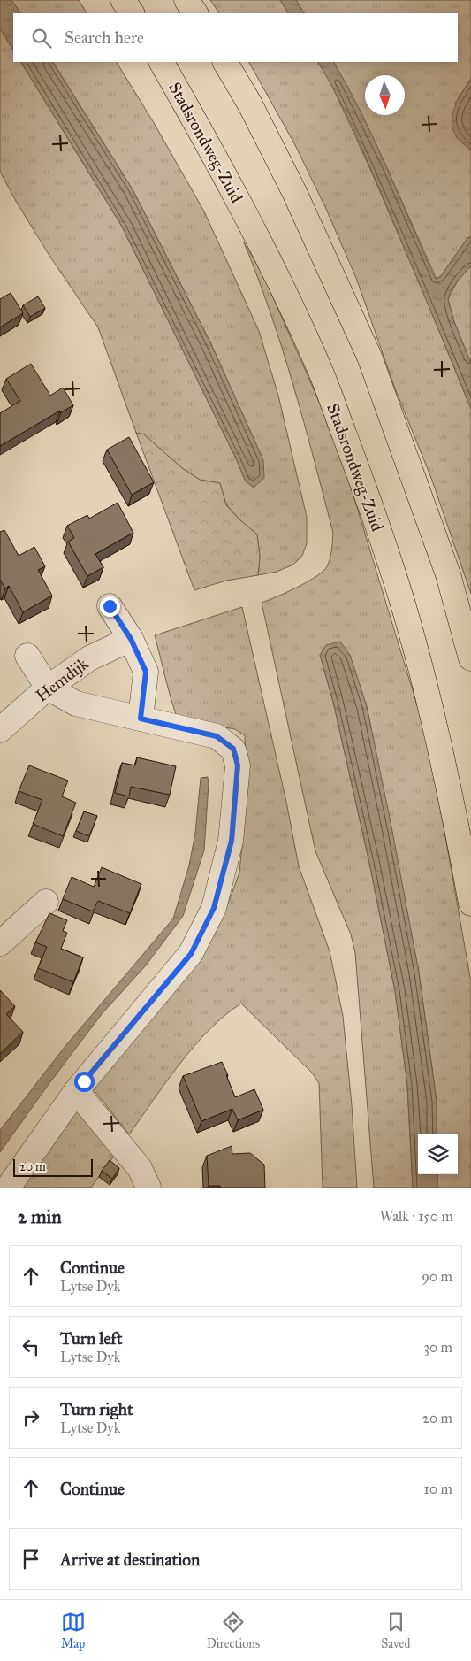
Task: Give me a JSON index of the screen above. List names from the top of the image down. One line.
{"streets":{"main road":["Stadsrondweg-Zuid"],"street":["Hemdijk"]},"scale_bar":"20 m","north":"bottom","page":{"search":"Search here","scale":"20 m","heading":["2 min","Walk · 150 m"],"list":[["Continue","Lytse Dyk","90 m"],["Turn left","Lytse Dyk","30 m"],["Turn right","Lytse Dyk","20 m"],["Continue","10 m"],"Arrive at destination"],"nav":["Map","Directions","Saved"]}}
